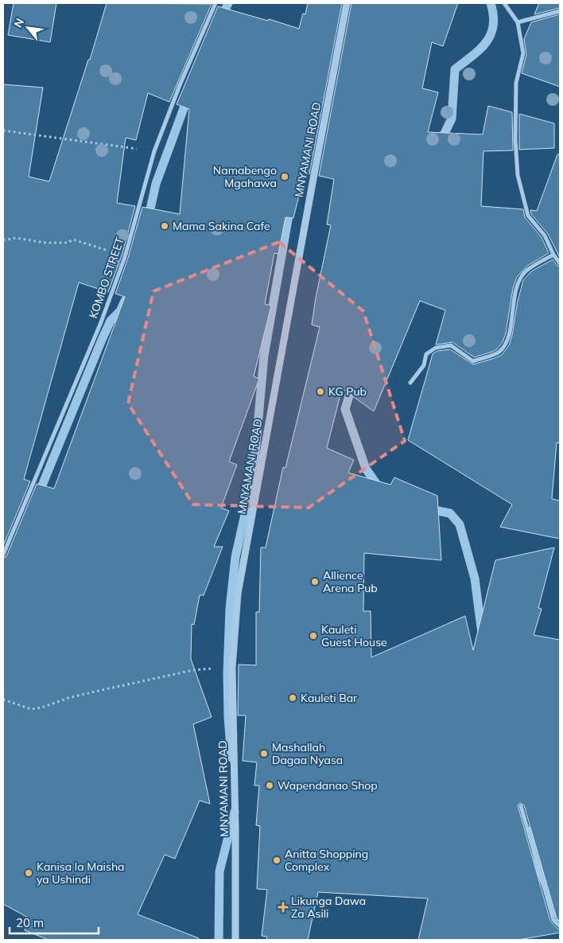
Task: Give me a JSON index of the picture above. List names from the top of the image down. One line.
{"streets":{"street":["MNYAMANI ROAD","KOMBO STREET"]},"places":{"other":["Namabengo Mgahawa","Mama Sakina Cafe","KG Pub","Allience Arena Pub","Kauleti Guest House","Kauleti Bar","Mashallah Dagaa Nyasa","Wapendanao Shop","Anitta Shopping Complex","Kanisa la Maisha ya Ushindi"],"health":["Likunga Dawa Za Asili"]},"scale_bar":"20 m","north":"top left"}
